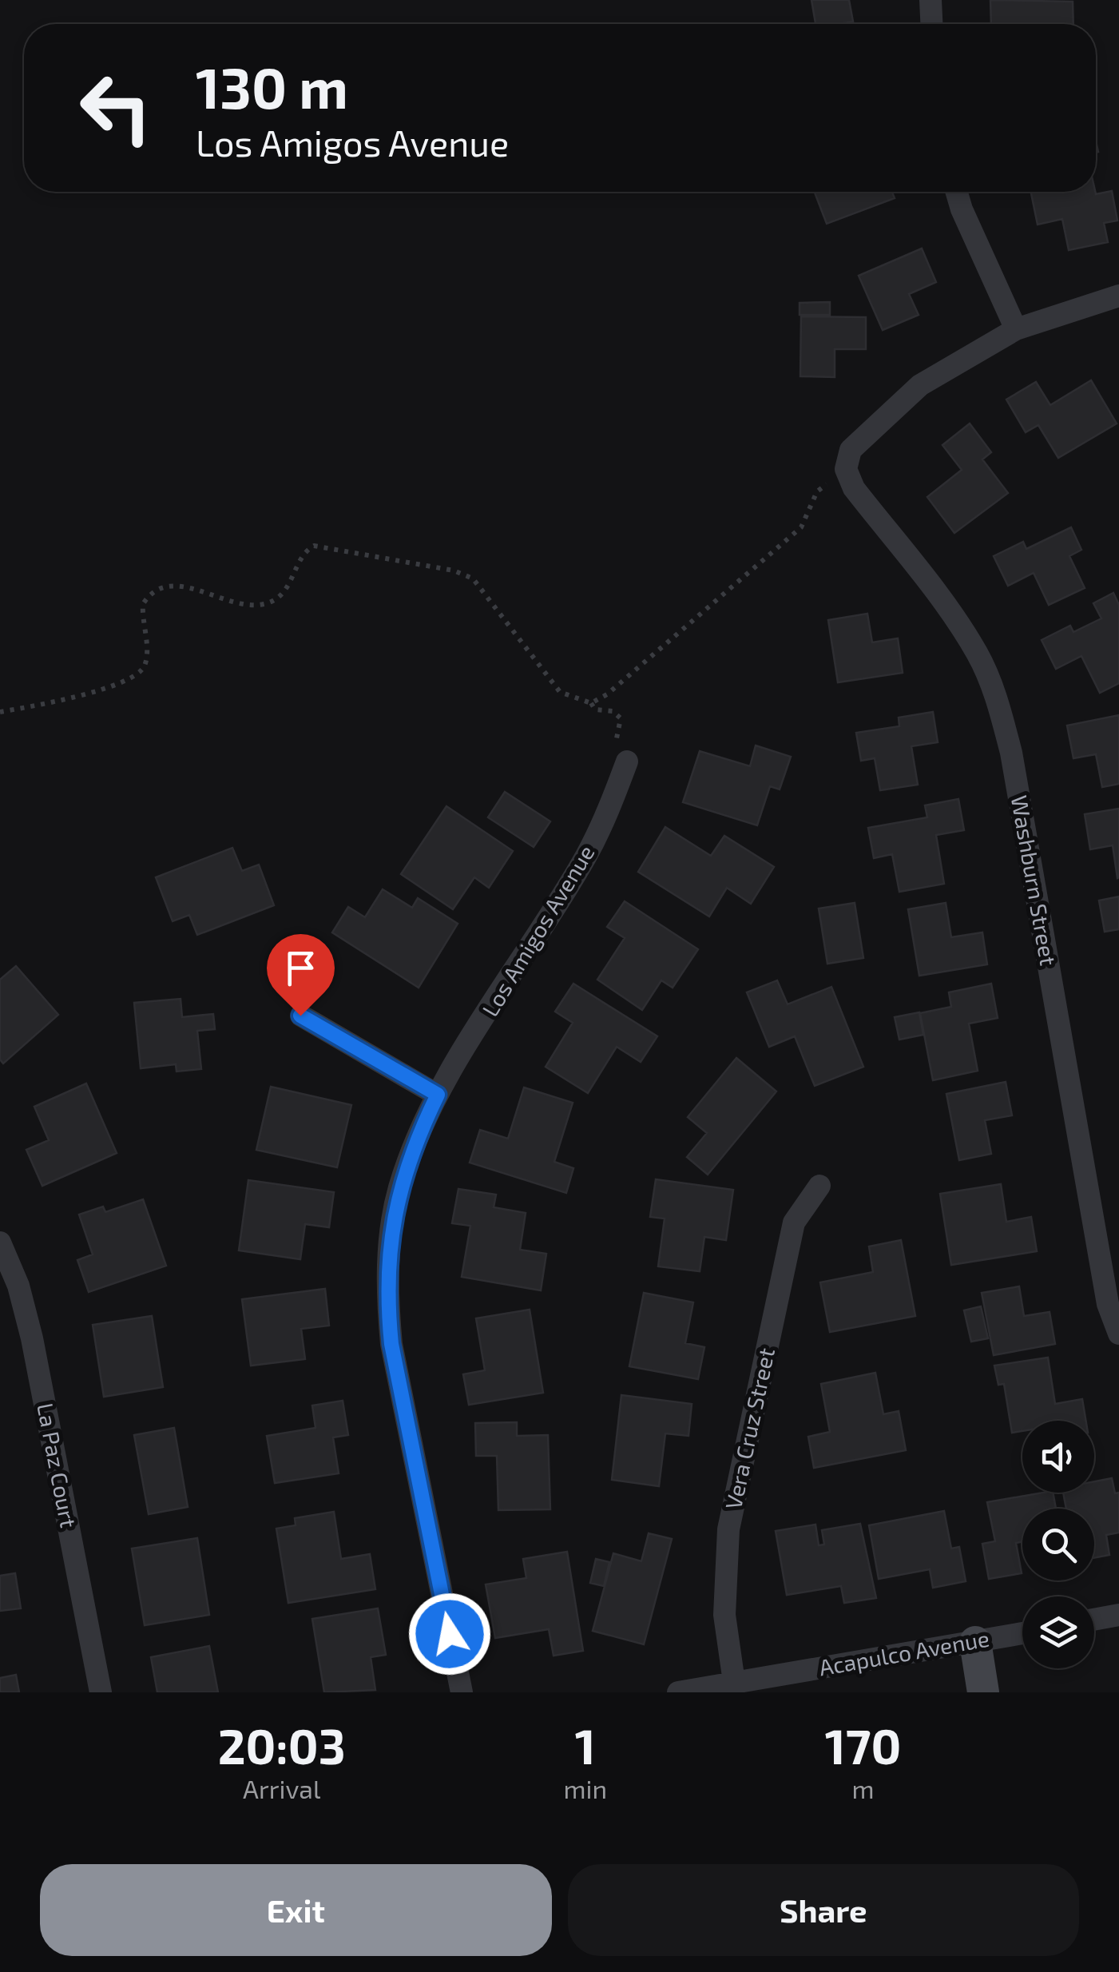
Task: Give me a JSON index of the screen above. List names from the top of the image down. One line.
{"streets":{"street":["Washburn Street","Los Amigos Avenue","Vera Cruz Street","La Paz Court","Acapulco Avenue"]},"crossings":[["Vera Cruz Street","Acapulco Avenue"]],"page":{"turn":["130 m","Los Amigos Avenue"],"eta":["20:03","Arrival","1","min","170","m"],"buttons":["Exit","Share"]}}
